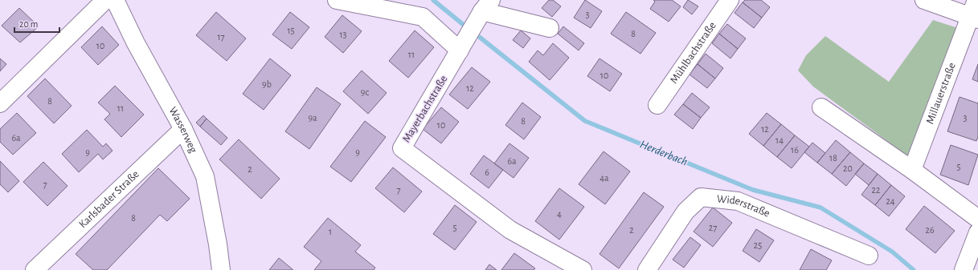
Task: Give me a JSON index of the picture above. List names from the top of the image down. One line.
{"streets":{"street":["Mühlbachstraße","Millauerstraße","Mayerbachstraße","Wasserweg","Karlsbader Straße","Widerstraße"]},"crossings":[["Wasserweg","Karlsbader Straße"]],"water":["Herderbach"],"house_numbers":["3","15","8","13","17","10","11","10","9b","12","9c","8","11","9a","3","8","10","12","6a","14","16","9","9","18","6a","5","20","2","6","4a","7","7","22","24","4","8","5","27","2","26","1","25"],"scale_bar":"20 m"}
